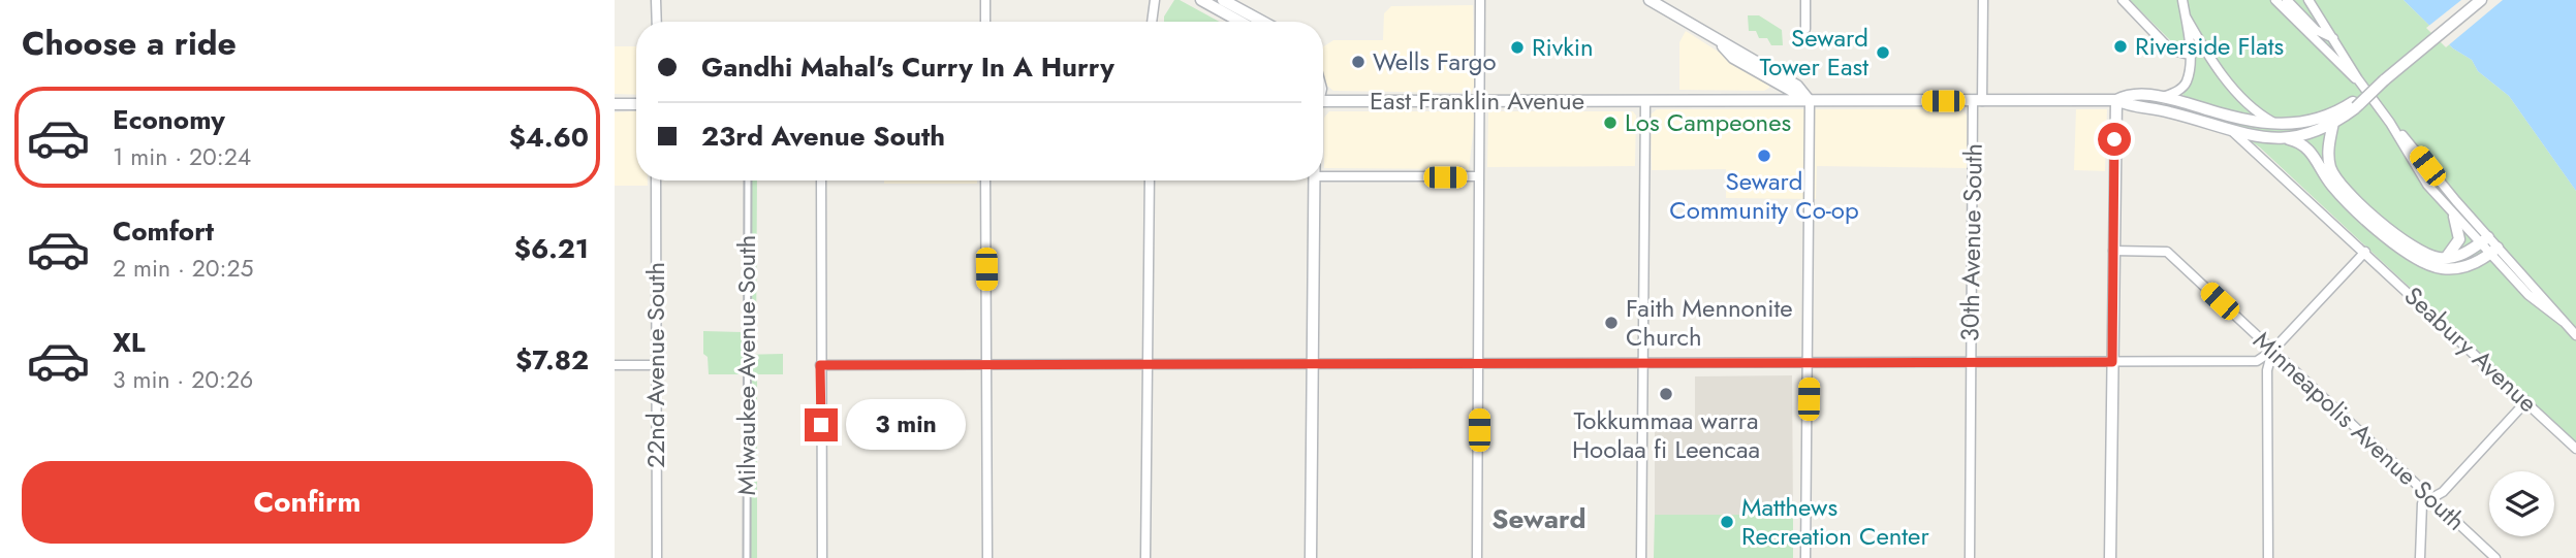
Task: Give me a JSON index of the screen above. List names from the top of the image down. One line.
{"streets":{"street":["East Franklin Avenue","30th Avenue South","Seabury Avenue","22nd Avenue South","Milwaukee Avenue South","Minneapolis Avenue South"]},"crossings":[["East Franklin Avenue","30th Avenue South"],["East Franklin Avenue","Seabury Avenue"]],"districts":["Seward"],"places":["Riverside Flats","Rivkin","Seward Tower East","Wells Fargo","Los Campeones","Seward Community Co-op","Faith Mennonite Church","Tokkummaa warra Hoolaa fi Leencaa","Matthews Recreation Center"],"page":{"heading":"Choose a ride","banner":["Gandhi Mahal's Curry In A Hurry","23rd Avenue South"],"list":[{"name":"Economy","note":"1 min · 20:24","value":"$4.60"},{"name":"Comfort","note":"2 min · 20:25","value":"$6.21"},{"name":"XL","note":"3 min · 20:26","value":"$7.82"}],"bubble":"3 min","buttons":"Confirm"}}
